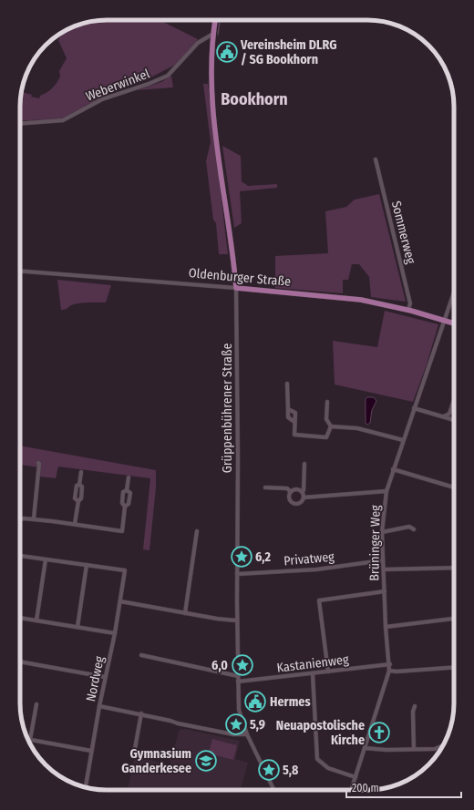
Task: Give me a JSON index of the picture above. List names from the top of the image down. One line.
{"streets":{"main road":["Oldenburger Straße","Grüppenbührener Straße"],"street":["Weberwinkel","Sommerweg","Brüninger Weg","Privatweg","Kastanienweg","Nordweg"]},"crossings":[["Weberwinkel","Grüppenbührener Straße"],["Sommerweg","Oldenburger Straße"],["Oldenburger Straße","Grüppenbührener Straße"],["Oldenburger Straße","Brüninger Weg"],["Grüppenbührener Straße","Privatweg"],["Grüppenbührener Straße","Kastanienweg"],["Brüninger Weg","Privatweg"],["Brüninger Weg","Kastanienweg"]],"districts":["Bookhorn"],"places":{"public building":["Vereinsheim DLRG / SG Bookhorn","Hermes"],"place":["6,2","6,0","5,9","5,8"],"church":["Neuapostolische Kirche"],"school or university":["Gymnasium Ganderkesee"]},"scale_bar":"200 m"}
